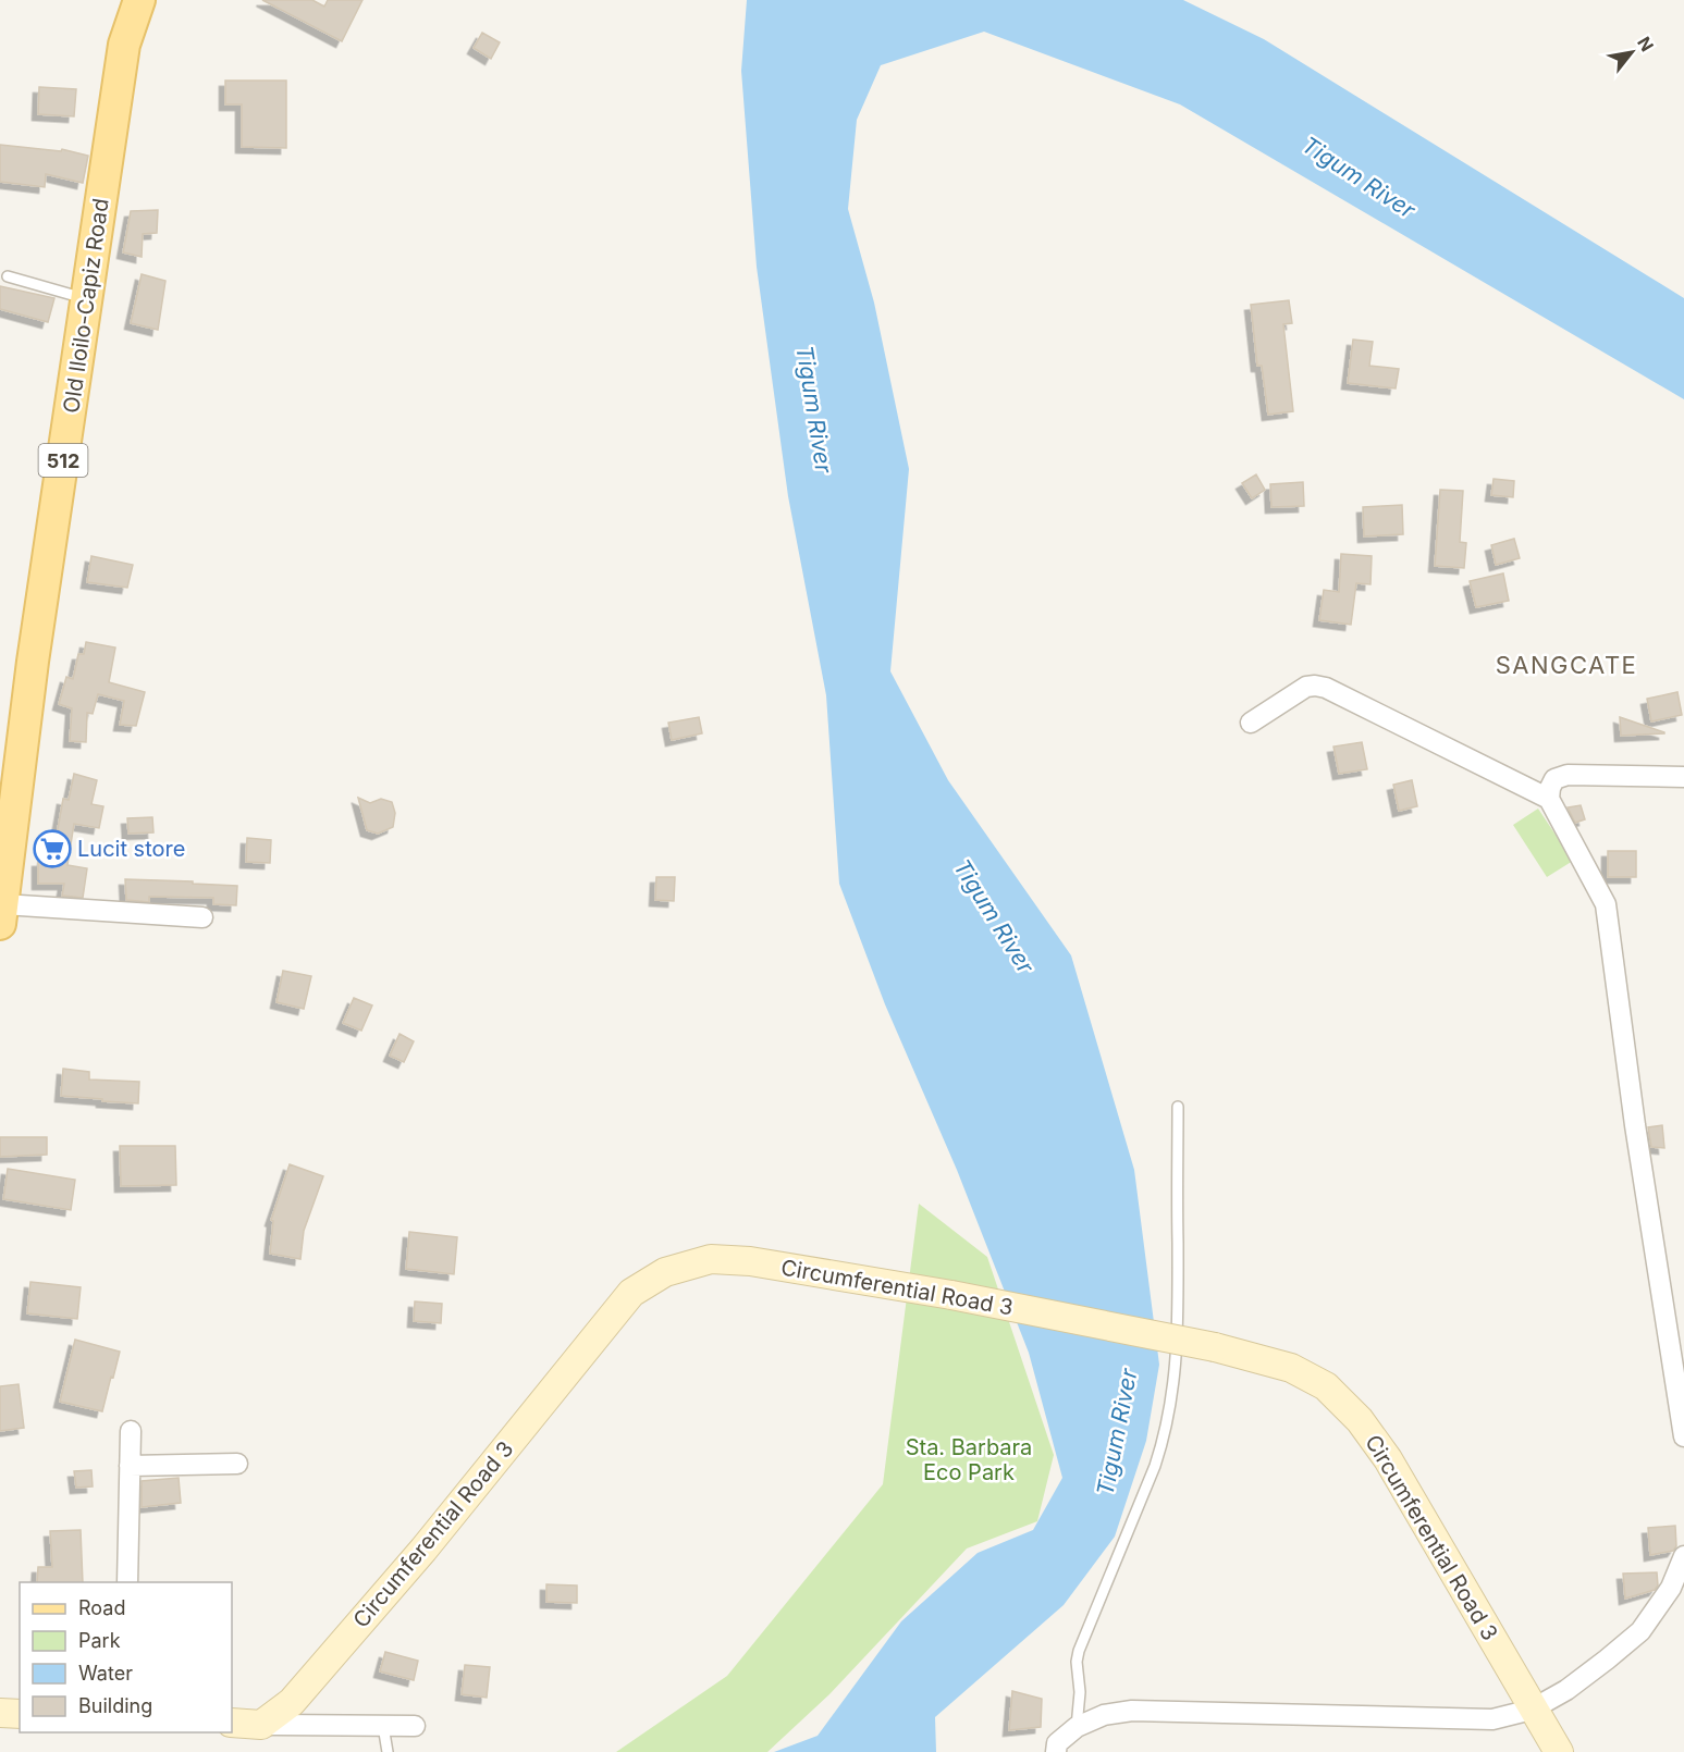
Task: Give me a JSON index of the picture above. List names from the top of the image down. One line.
{"streets":{"main road":["Old Iloilo-Capiz Road","512","Circumferential Road 3"]},"districts":["SANGCATE"],"water":["Tigum River"],"parks":["Sta. Barbara Eco Park"],"places":{"supermarket":["Lucit store"]},"legend":["Road","Park","Water","Building"],"north":"top right"}
